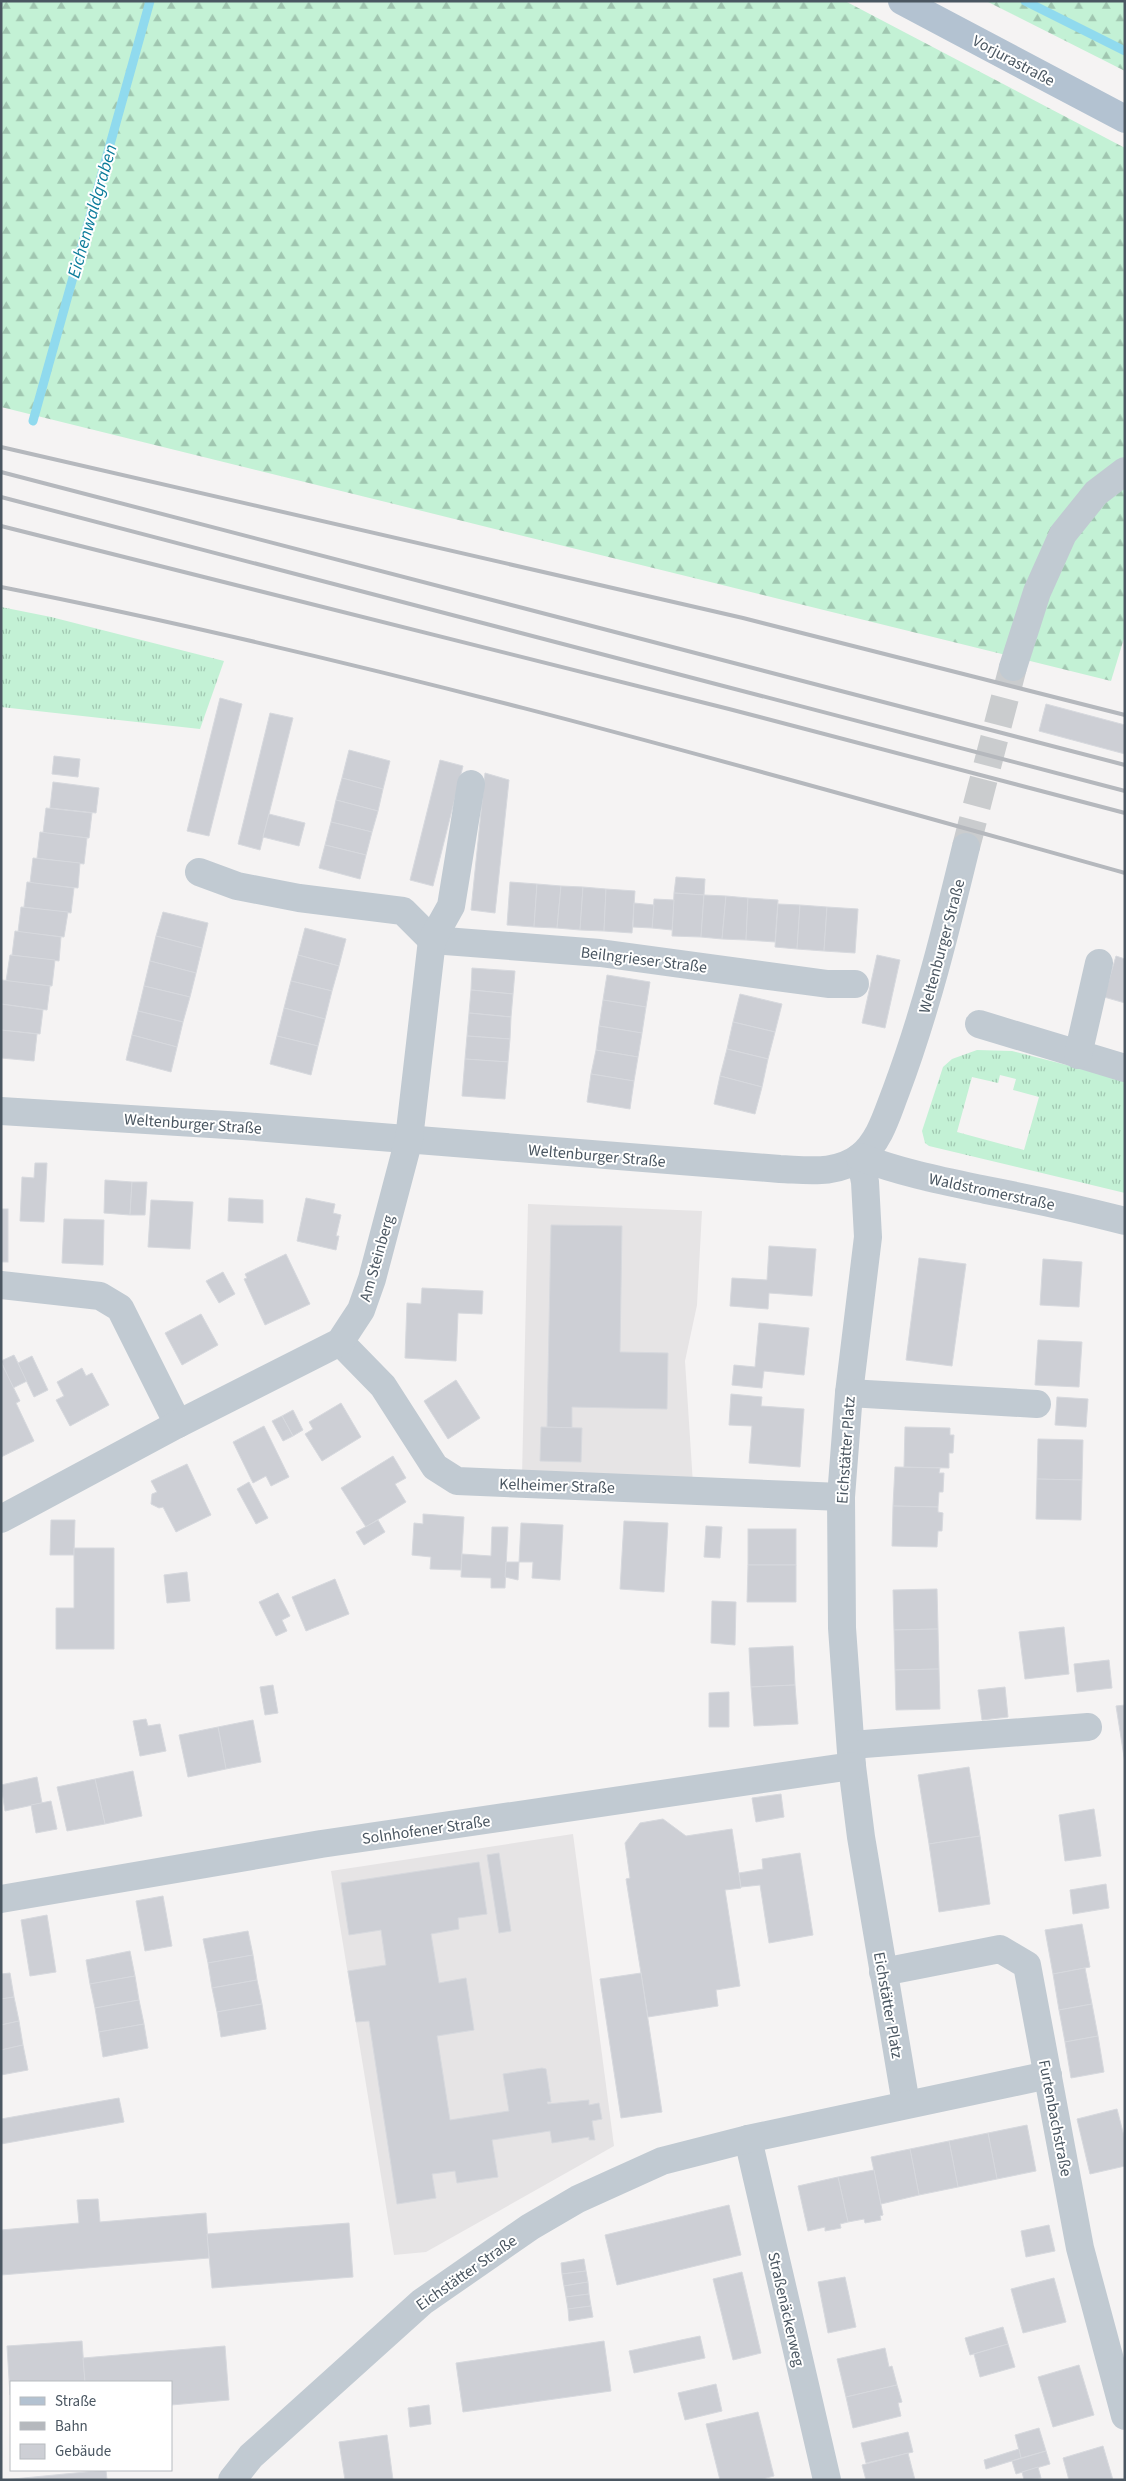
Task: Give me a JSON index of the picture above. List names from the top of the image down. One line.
{"streets":{"main road":["Vorjurastraße"],"street":["Weltenburger Straße","Beilngrieser Straße","Waldstromerstraße","Am Steinberg","Eichstätter Platz","Kelheimer Straße","Solnhofener Straße","Furtenbachstraße","Eichstätter Straße","Straßenäckerweg"]},"crossings":[["Weltenburger Straße","Waldstromerstraße"],["Weltenburger Straße","Am Steinberg"],["Weltenburger Straße","Eichstätter Platz"],["Waldstromerstraße","Eichstätter Platz"],["Am Steinberg","Kelheimer Straße"],["Eichstätter Platz","Kelheimer Straße"],["Eichstätter Platz","Solnhofener Straße"],["Eichstätter Platz","Furtenbachstraße"],["Eichstätter Straße","Straßenäckerweg"]],"water":["Eichenwaldgraben"],"legend":["Straße","Bahn","Gebäude"]}
